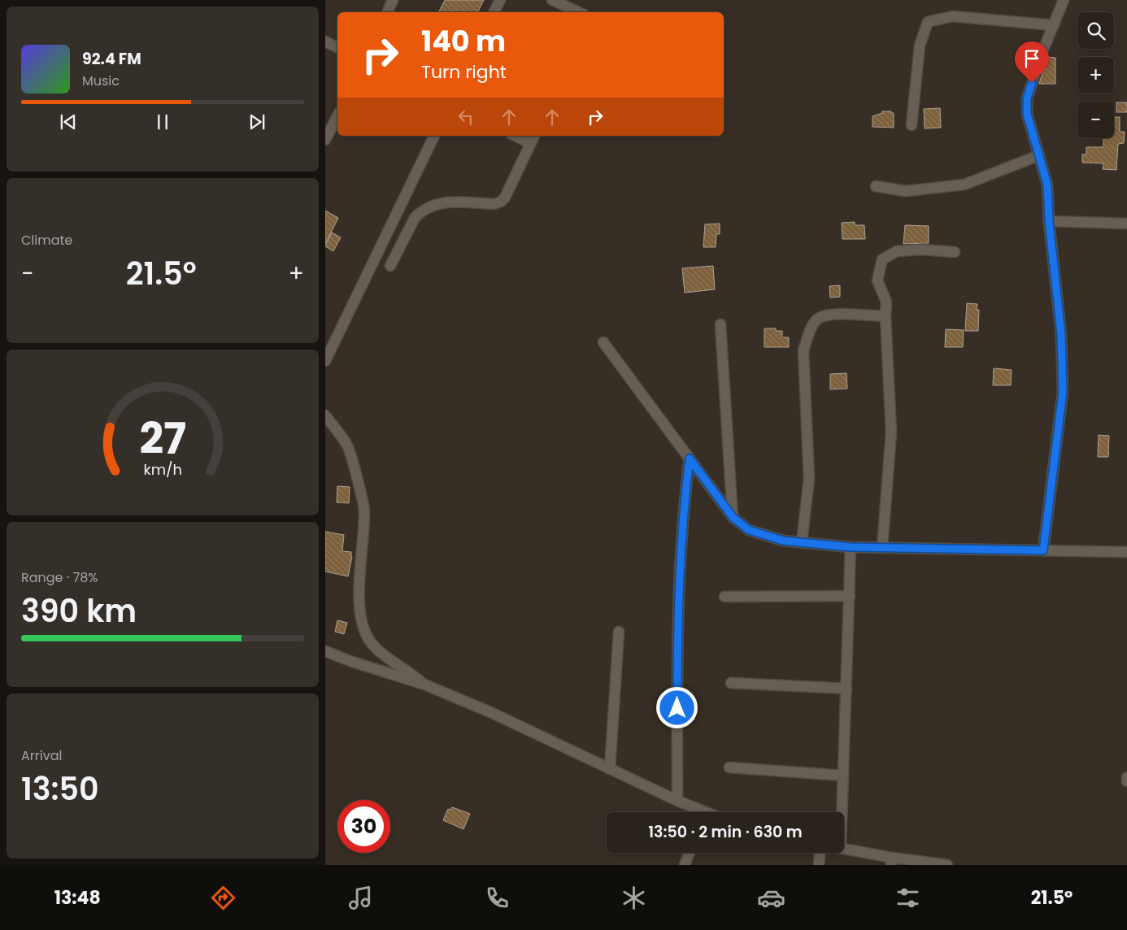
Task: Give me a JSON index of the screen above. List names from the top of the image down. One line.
{"page":{"map_buttons":["+","−"],"turn":["140 m","Turn right"],"song":["92.4 FM","Music"],"tile":["Climate",["Range · 78%","390 km"],["Arrival","13:50"]],"heat":["−","21.5°","+"],"limit":"30","trip":"13:50 · 2 min · 630 m","tabs":["13:48","21.5°"],"gauge":["27","km/h"]}}
